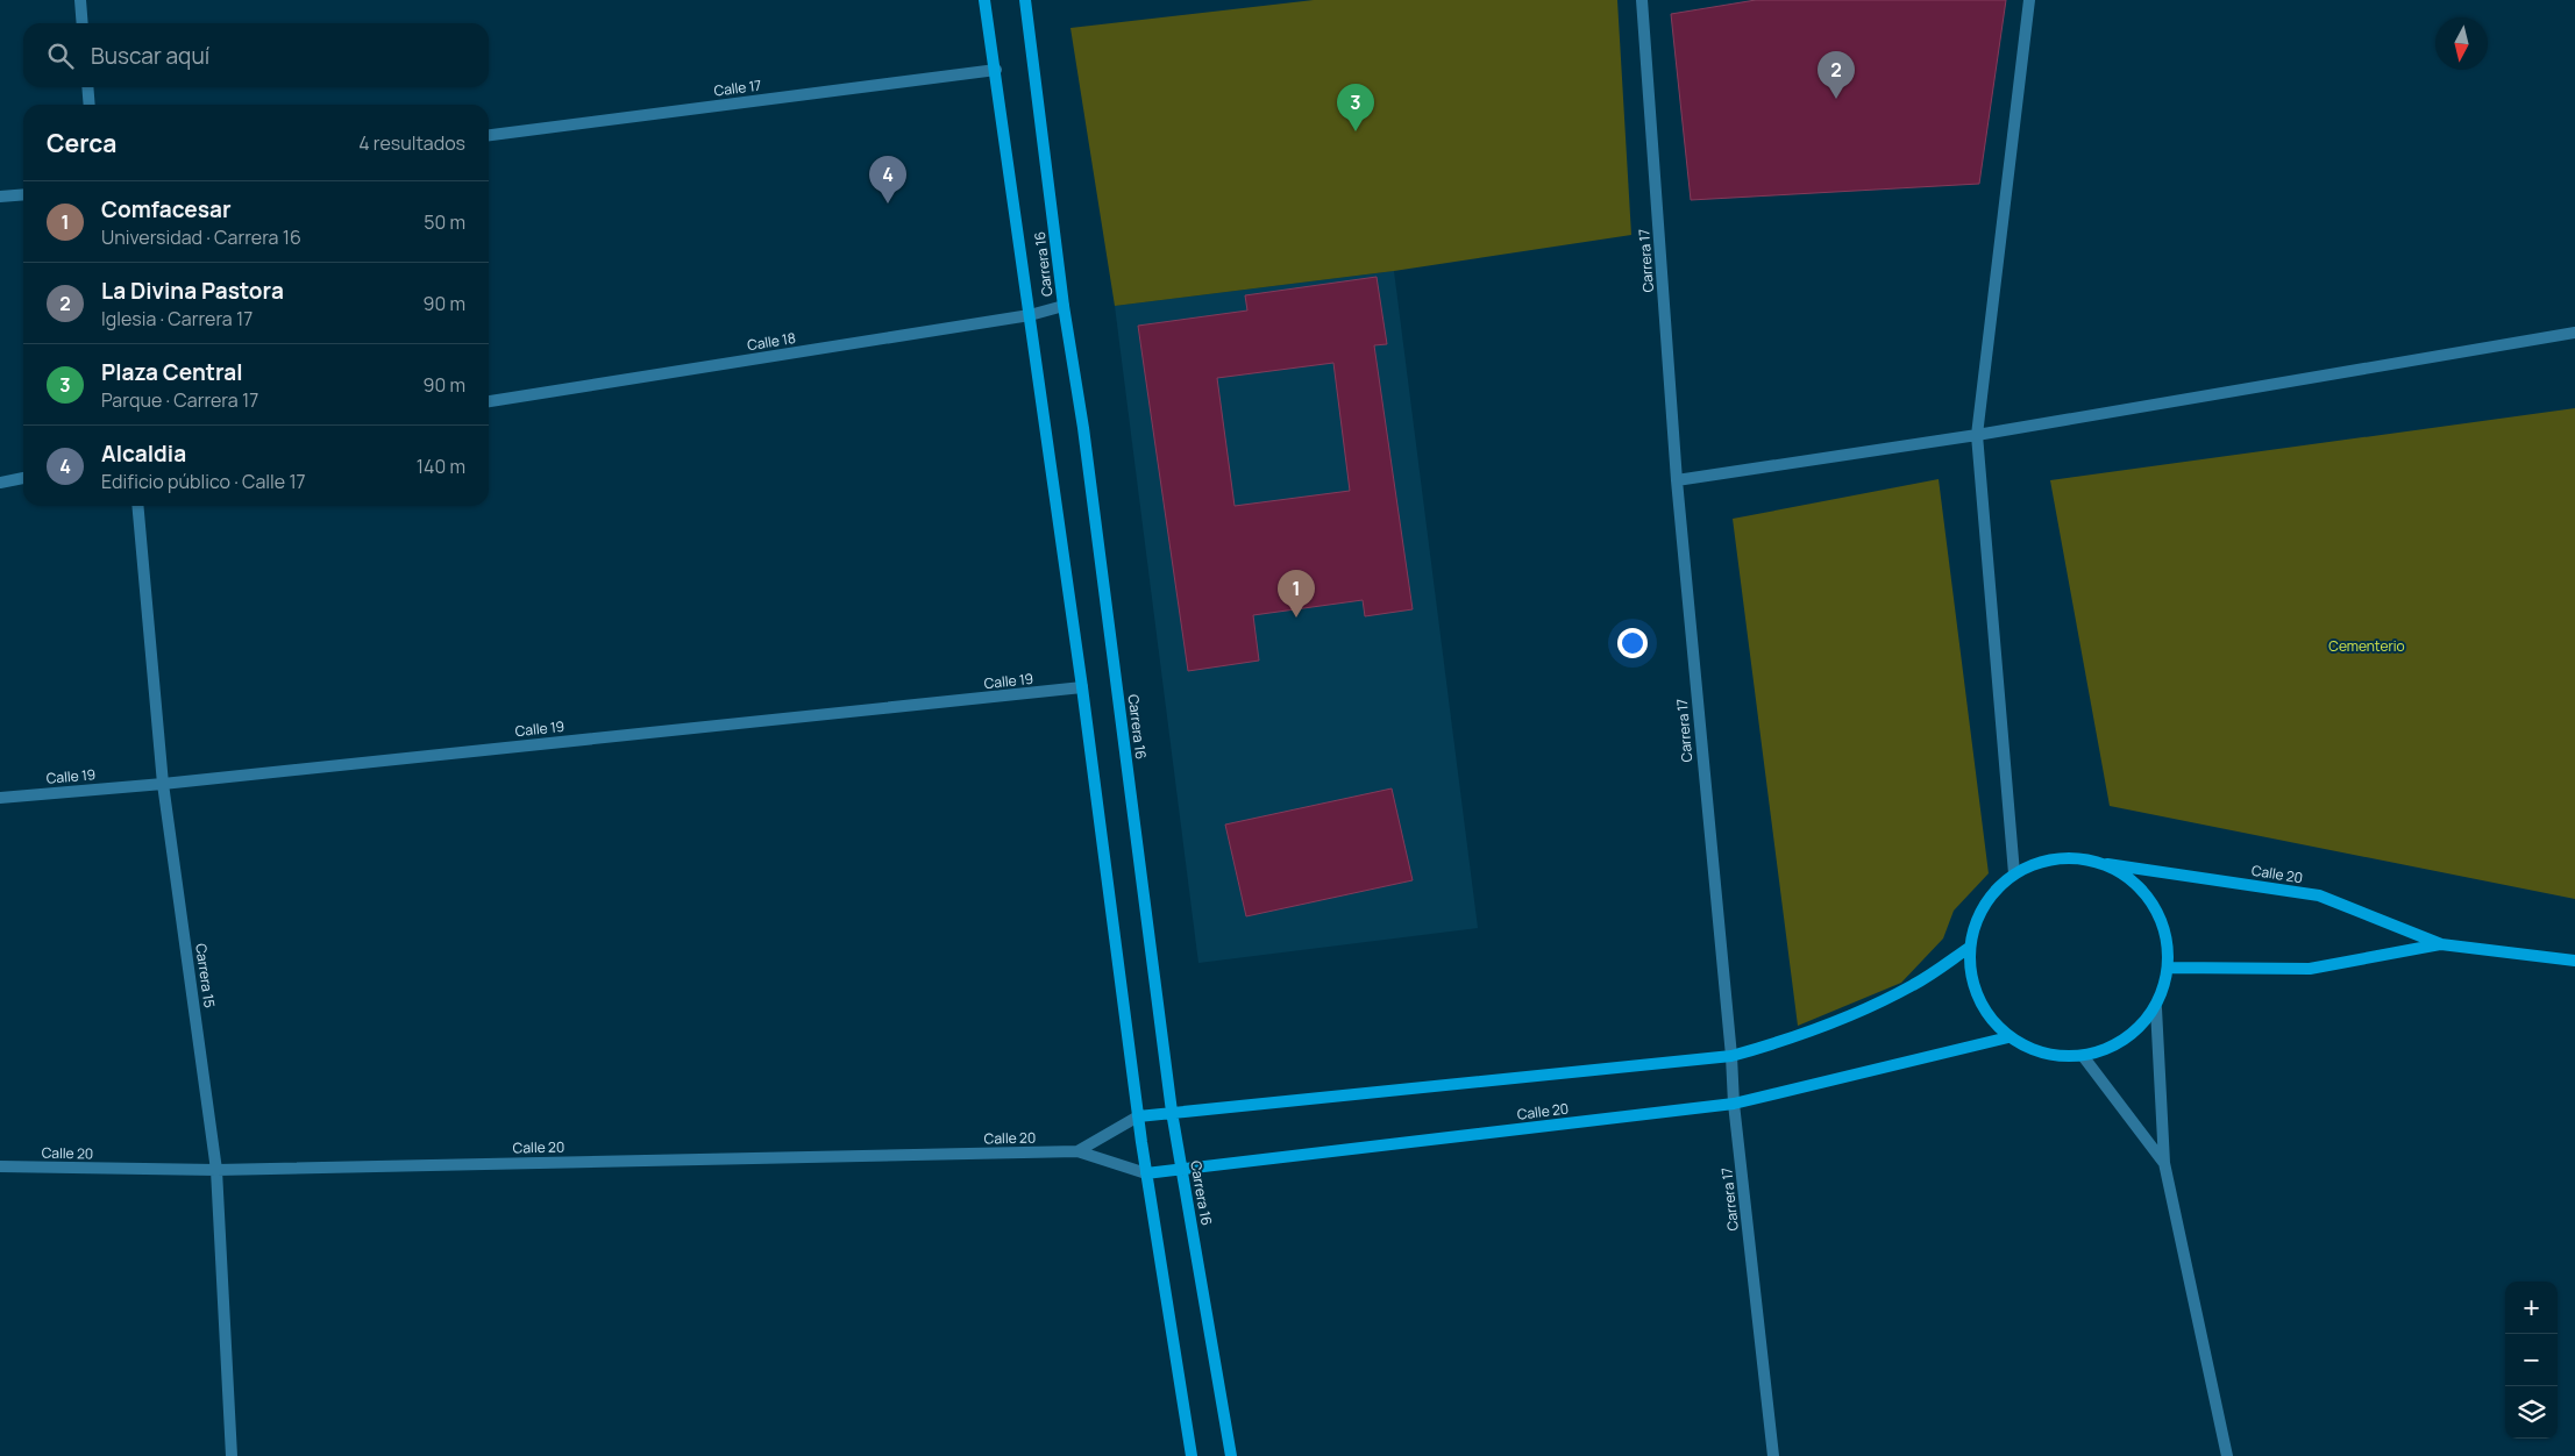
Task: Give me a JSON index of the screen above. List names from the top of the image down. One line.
{"streets":{"street":["Calle 17","Carrera 17","Carrera 16","Calle 18","Calle 19","Calle 20","Carrera 15"]},"crossings":[["Calle 17","Carrera 16"],["Carrera 17","Calle 20"],["Carrera 16","Calle 18"],["Carrera 16","Calle 19"],["Carrera 16","Calle 20"],["Calle 19","Carrera 15"],["Calle 20","Carrera 15"]],"parks":["Cementerio"],"north":"bottom","page":{"search":"Buscar aquí","pins":["2","3","4","1"],"heading":["Cerca","4 resultados"],"list":[{"mark":"1","name":"Comfacesar","note":"Universidad · Carrera 16","value":"50 m"},{"mark":"2","name":"La Divina Pastora","note":"Iglesia · Carrera 17","value":"90 m"},{"mark":"3","name":"Plaza Central","note":"Parque · Carrera 17","value":"90 m"},{"mark":"4","name":"Alcaldia","note":"Edificio público · Calle 17","value":"140 m"}],"map_buttons":["+","−"]}}
